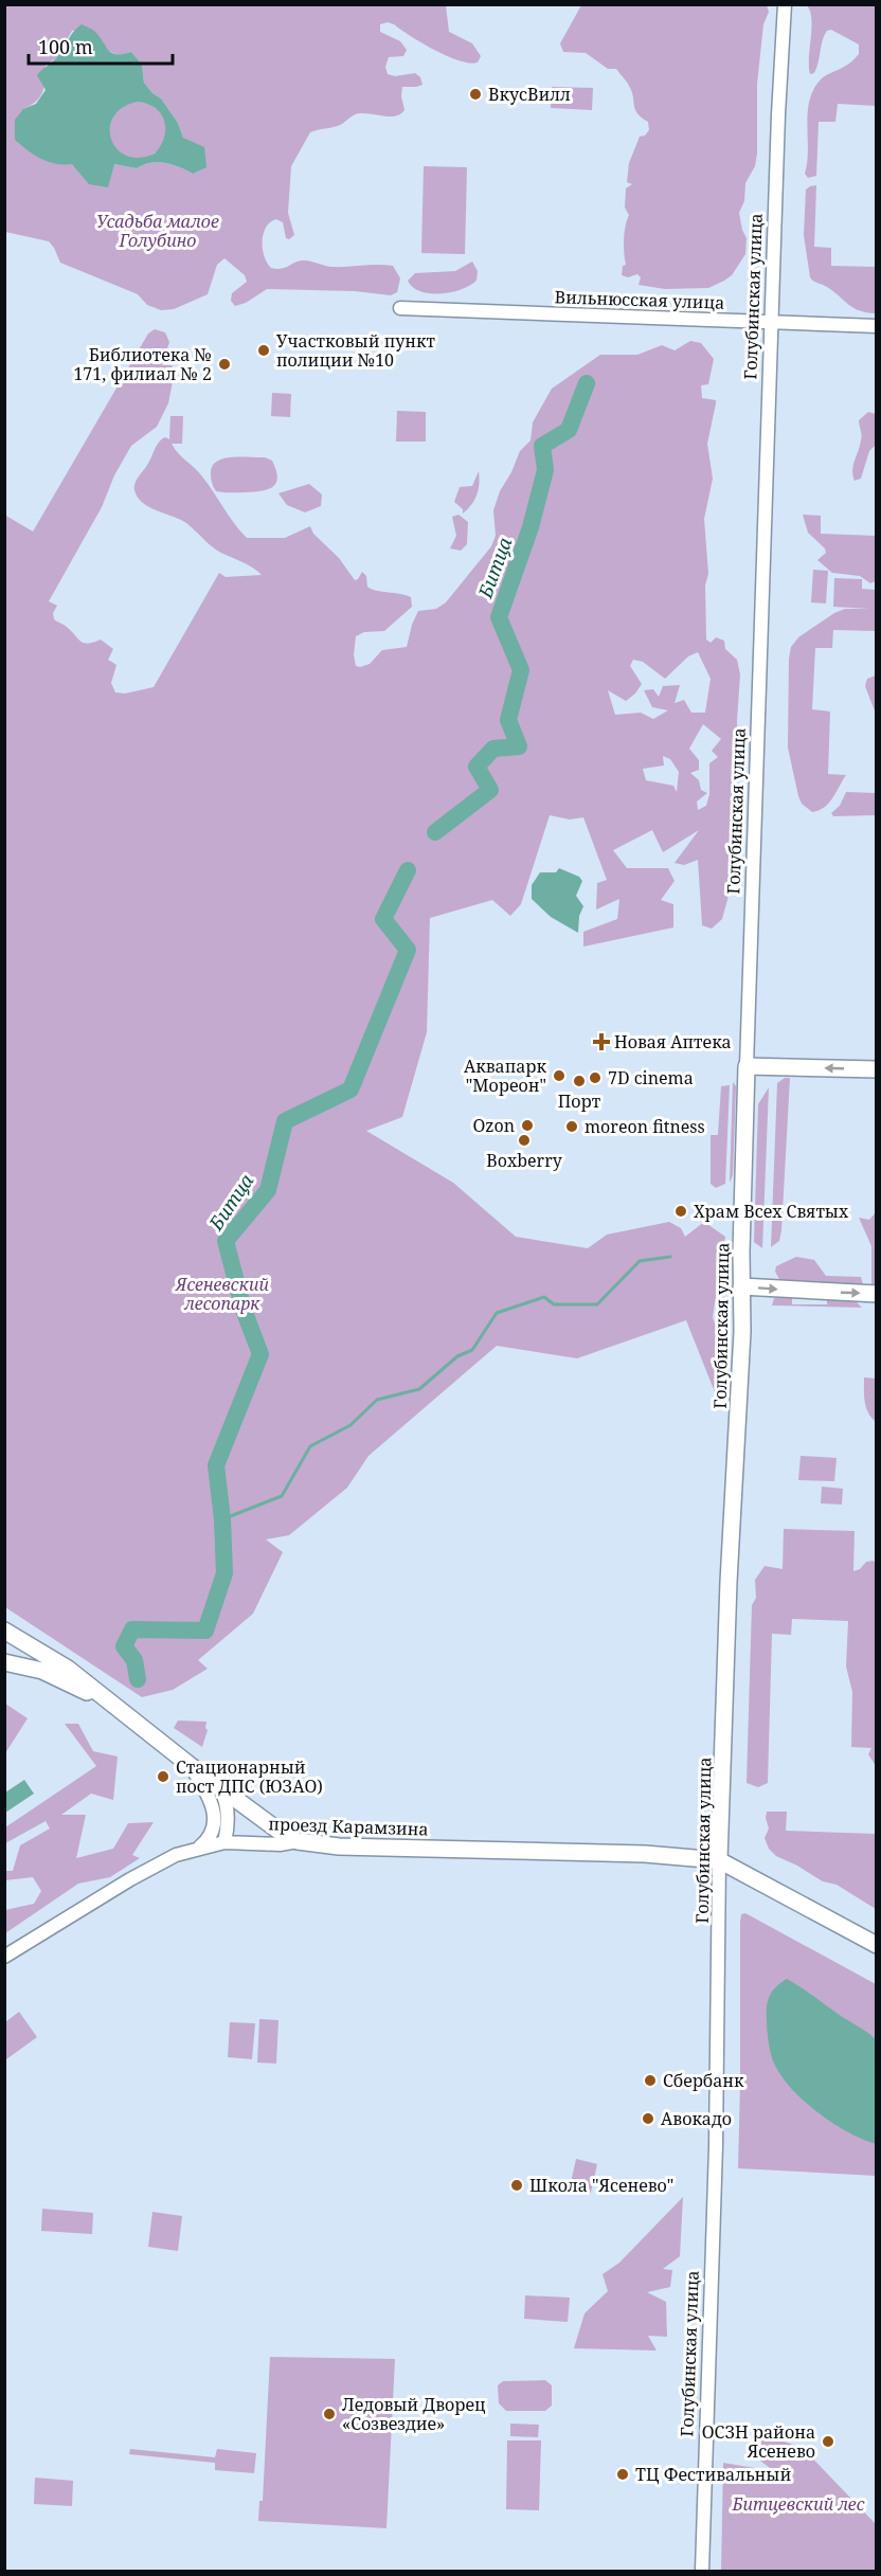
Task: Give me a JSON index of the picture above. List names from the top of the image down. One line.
{"streets":{"main road":["Голубинская улица","проезд Карамзина"],"street":["Вильнюсская улица"]},"crossings":[["Голубинская улица","Вильнюсская улица"],["Голубинская улица","проезд Карамзина"]],"water":["Битца"],"parks":["Усадьба малое Голубино","Ясеневский лесопарк","Битцевский лес"],"places":{"other":["ВкусВилл","Участковый пункт полиции №10","Библиотека № 171, филиал № 2","Аквапарк \"Мореон\"","7D cinema","Порт","Ozon","moreon fitness","Boxberry","Храм Всех Святых","Стационарный пост ДПС (ЮЗАО)","Сбербанк","Авокадо","Школа \"Ясенево\"","Ледовый Дворец «Созвездие»","ОСЗН района Ясенево","ТЦ Фестивальный"],"health":["Новая Аптека"]},"scale_bar":"100 m"}
